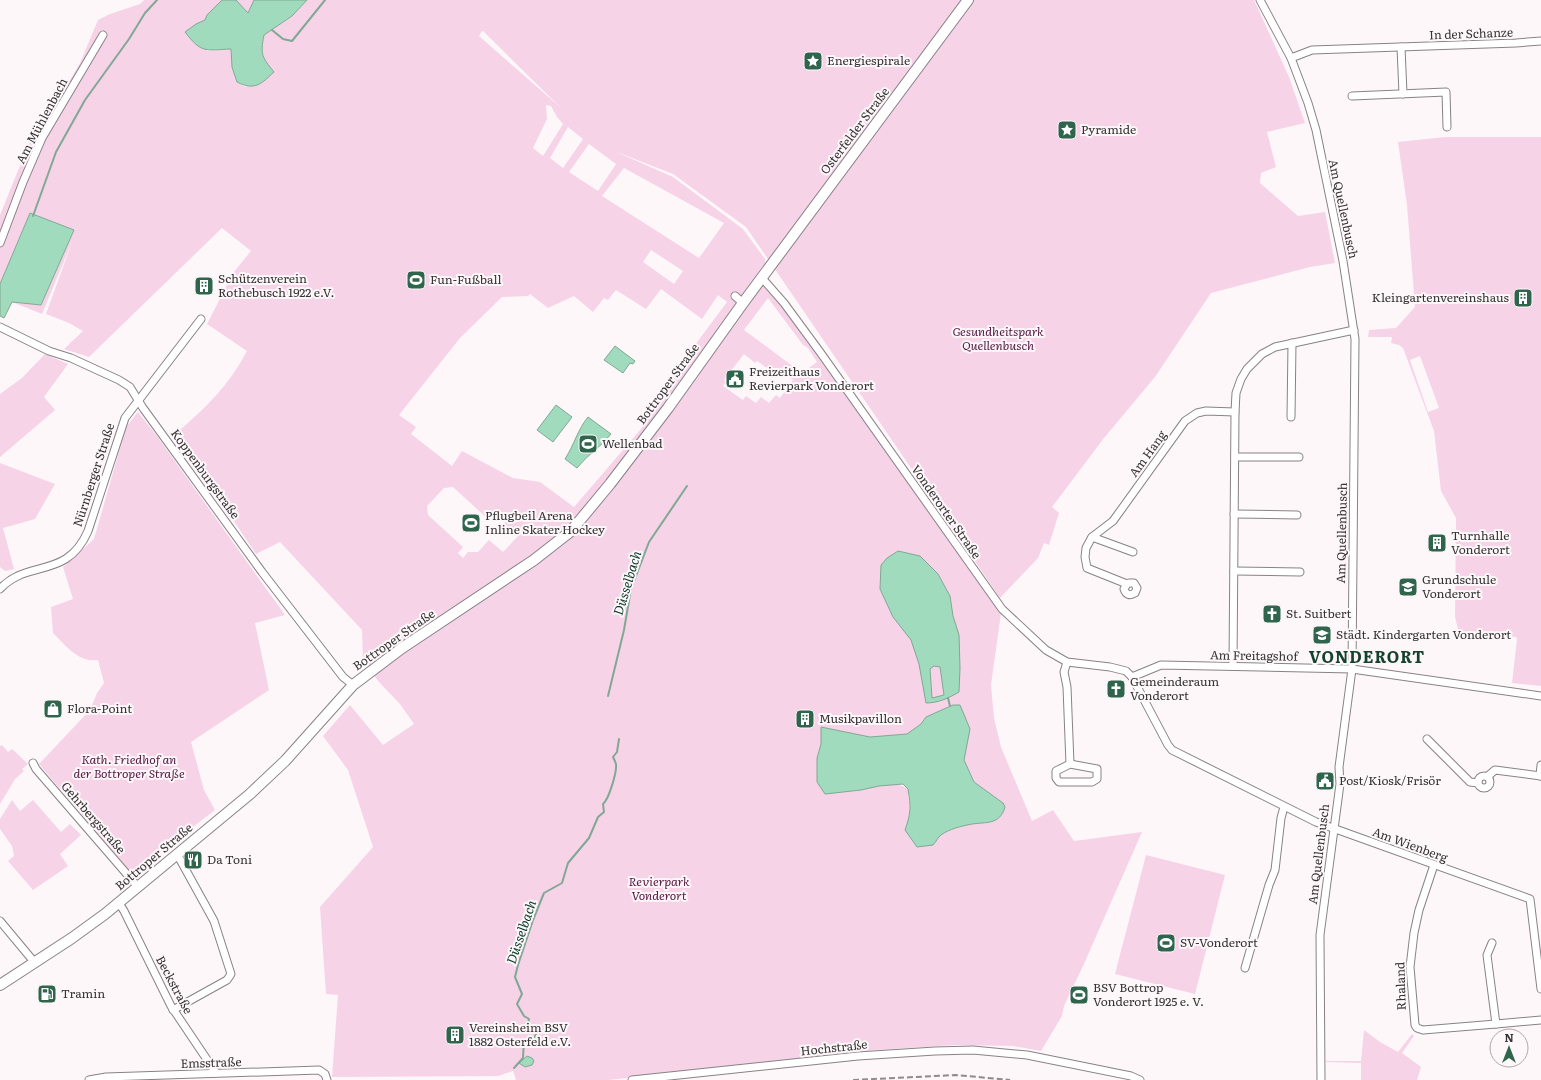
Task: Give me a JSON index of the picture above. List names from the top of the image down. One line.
{"streets":{"main road":["Osterfelder Straße","Bottroper Straße"],"street":["In der Schanze","Am Mühlenbach","Am Quellenbusch","Am Hang","Koppenburgstraße","Nürnberger Straße","Vonderorter Straße","Am Freitagshof","Gehrbergstraße","Am Wienberg","Beckstraße","Rhaland","Hochstraße","Emsstraße"]},"crossings":[["In der Schanze","Am Quellenbusch"],["Osterfelder Straße","Bottroper Straße"],["Osterfelder Straße","Vonderorter Straße"],["Am Quellenbusch","Am Freitagshof"],["Am Quellenbusch","Am Wienberg"],["Bottroper Straße","Koppenburgstraße"],["Bottroper Straße","Vonderorter Straße"],["Bottroper Straße","Gehrbergstraße"],["Bottroper Straße","Beckstraße"],["Koppenburgstraße","Nürnberger Straße"],["Am Freitagshof","Am Wienberg"],["Am Wienberg","Rhaland"],["Beckstraße","Emsstraße"]],"districts":["VONDERORT"],"water":["Düsselbach"],"parks":["Gesundheitspark Quellenbusch","Kath. Friedhof an der Bottroper Straße","Revierpark Vonderort"],"places":{"place":["Energiespirale","Pyramide"],"sports":["Fun-Fußball","Wellenbad","Pflugbeil Arena Inline Skater Hockey","SV-Vonderort","BSV Bottrop Vonderort 1925 e. V."],"building":["Schützenverein Rothebusch 1922 e.V.","Kleingartenvereinshaus","Turnhalle Vonderort","Musikpavillon","Vereinsheim BSV 1882 Osterfeld e.V."],"public building":["Freizeithaus Revierpark Vonderort","Post/Kiosk/Frisör"],"school or university":["Grundschule Vonderort","Städt. Kindergarten Vonderort"],"church":["St. Suitbert","Gemeinderaum Vonderort"],"shop":["Flora-Point"],"restaurant":["Da Toni"],"fuel station":["Tramin"]},"north":"top"}
